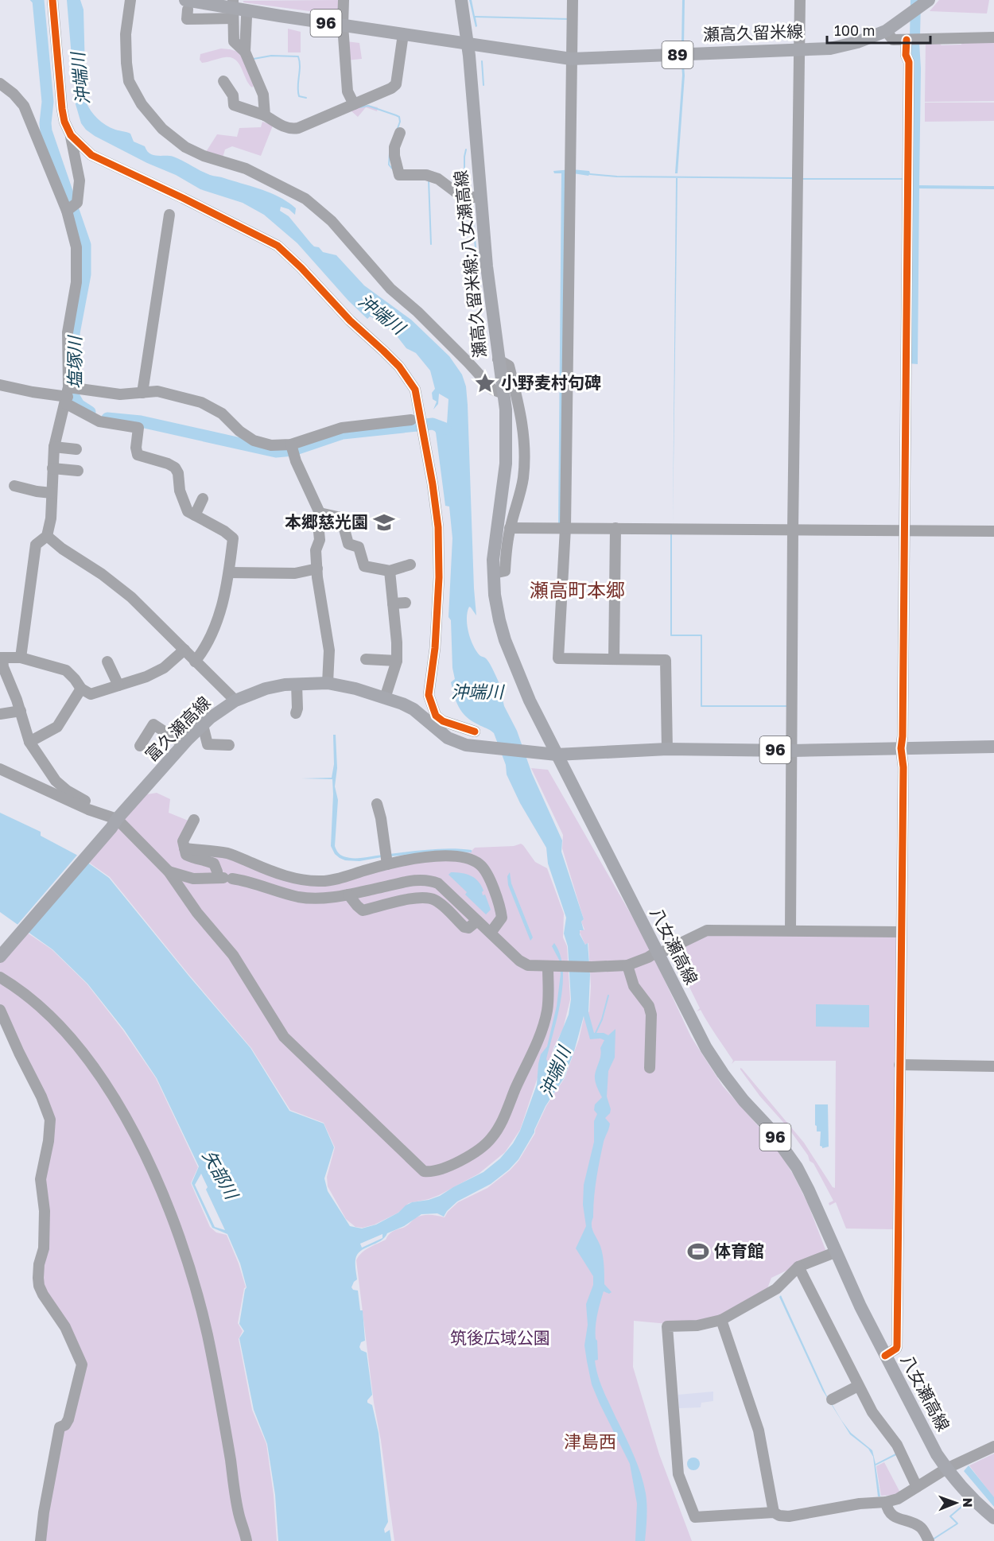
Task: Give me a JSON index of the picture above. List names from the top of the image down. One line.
{"streets":{"main road":["96","瀬高久留米線","89","瀬高久留米線;八女瀬高線","富久瀬高線","八女瀬高線"]},"crossings":[["96","瀬高久留米線"],["96","瀬高久留米線;八女瀬高線"],["96","富久瀬高線"],["96","八女瀬高線"],["瀬高久留米線","瀬高久留米線;八女瀬高線"],["瀬高久留米線;八女瀬高線","富久瀬高線"],["瀬高久留米線;八女瀬高線","八女瀬高線"],["富久瀬高線","八女瀬高線"]],"districts":["瀬高町本郷","津島西"],"water":["沖端川","塩塚川","矢部川"],"parks":["筑後広域公園"],"places":{"place":["小野麦村句碑"],"school or university":["本郷慈光園"],"sports":["体育館"]},"scale_bar":"100 m","north":"right"}
